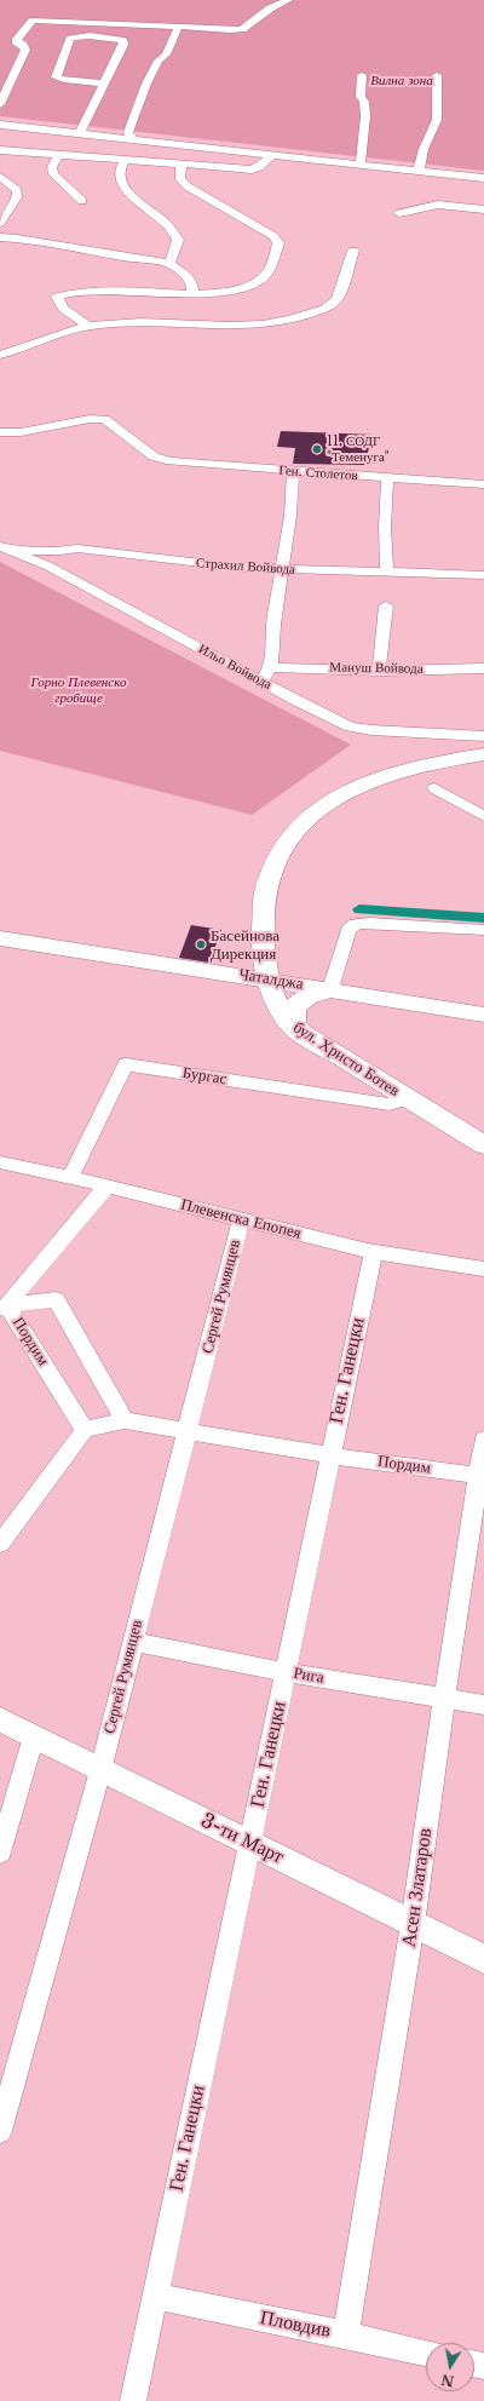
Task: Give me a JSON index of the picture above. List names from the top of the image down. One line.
{"streets":{"main road":["бул. Христо Ботев"],"street":["Ген. Столетов","Страхил Войвода","Ильо Войвода","Мануш Войвода","Чаталджа","Бургас","Плевенска Епопея","Сергей Румянцев","Пордим","Ген. Ганецки","Рига","3-ти Март","Асен Златаров","Пловдив"]},"crossings":[["Страхил Войвода","Ильо Войвода"],["Ильо Войвода","Мануш Войвода"],["Чаталджа","бул. Христо Ботев"],["бул. Христо Ботев","Бургас"],["Бургас","Плевенска Епопея"],["Плевенска Епопея","Сергей Румянцев"],["Плевенска Епопея","Ген. Ганецки"],["Сергей Румянцев","Пордим"],["Сергей Румянцев","Рига"],["Сергей Румянцев","3-ти Март"],["Пордим","Ген. Ганецки"],["Пордим","Асен Златаров"],["Ген. Ганецки","Рига"],["Ген. Ганецки","3-ти Март"],["Ген. Ганецки","Пловдив"],["Рига","Асен Златаров"],["3-ти Март","Асен Златаров"],["Асен Златаров","Пловдив"]],"parks":["Вилна зона","Горно Плевенско гробище"],"places":["11. СОДГ \"Теменуга\"","Басейнова Дирекция"],"north":"bottom"}
